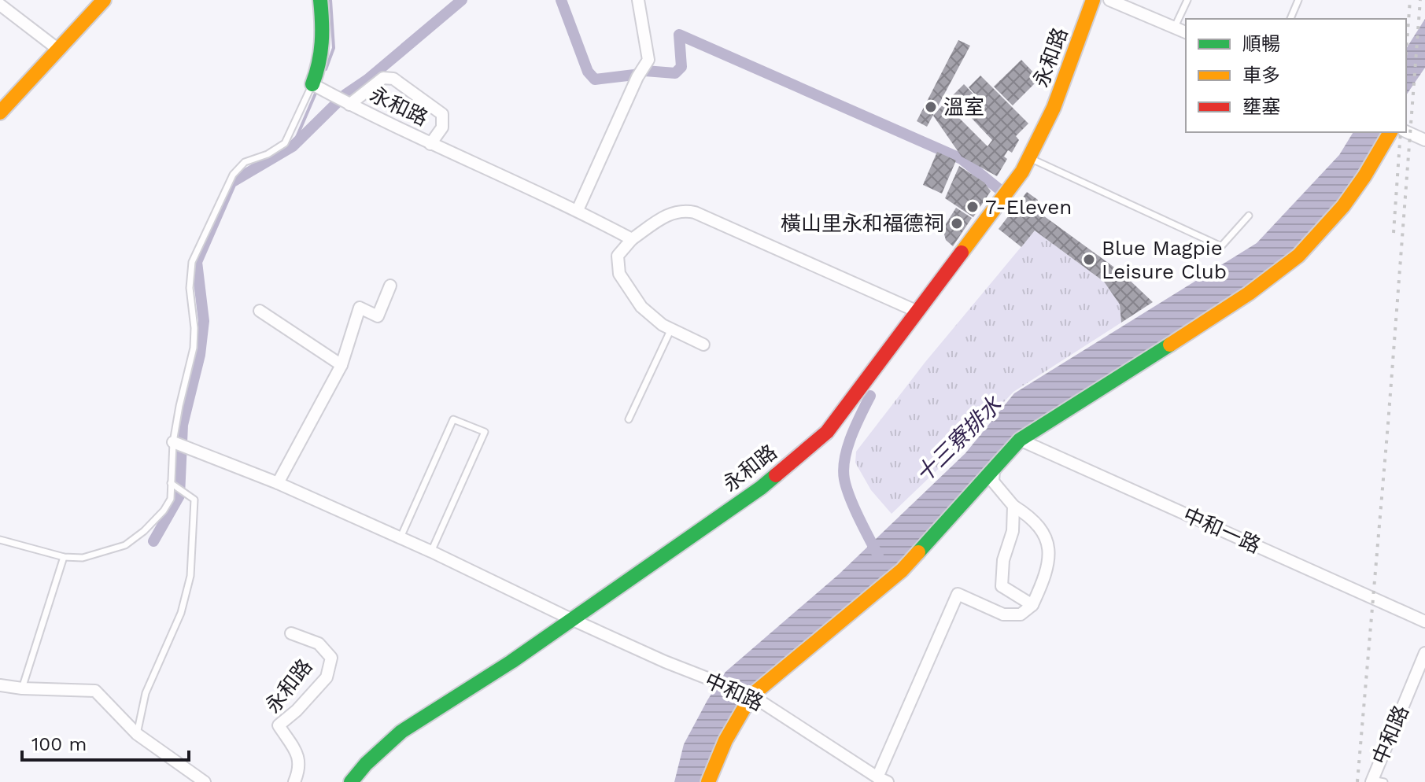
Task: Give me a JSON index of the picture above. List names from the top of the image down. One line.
{"streets":{"street":["永和路","中和一路","中和路"]},"crossings":[["永和路","中和路"]],"water":["十三寮排水"],"places":["溫室","7-Eleven","橫山里永和福德祠","Blue Magpie Leisure Club"],"legend":["順暢","車多","壅塞"],"scale_bar":"100 m"}
